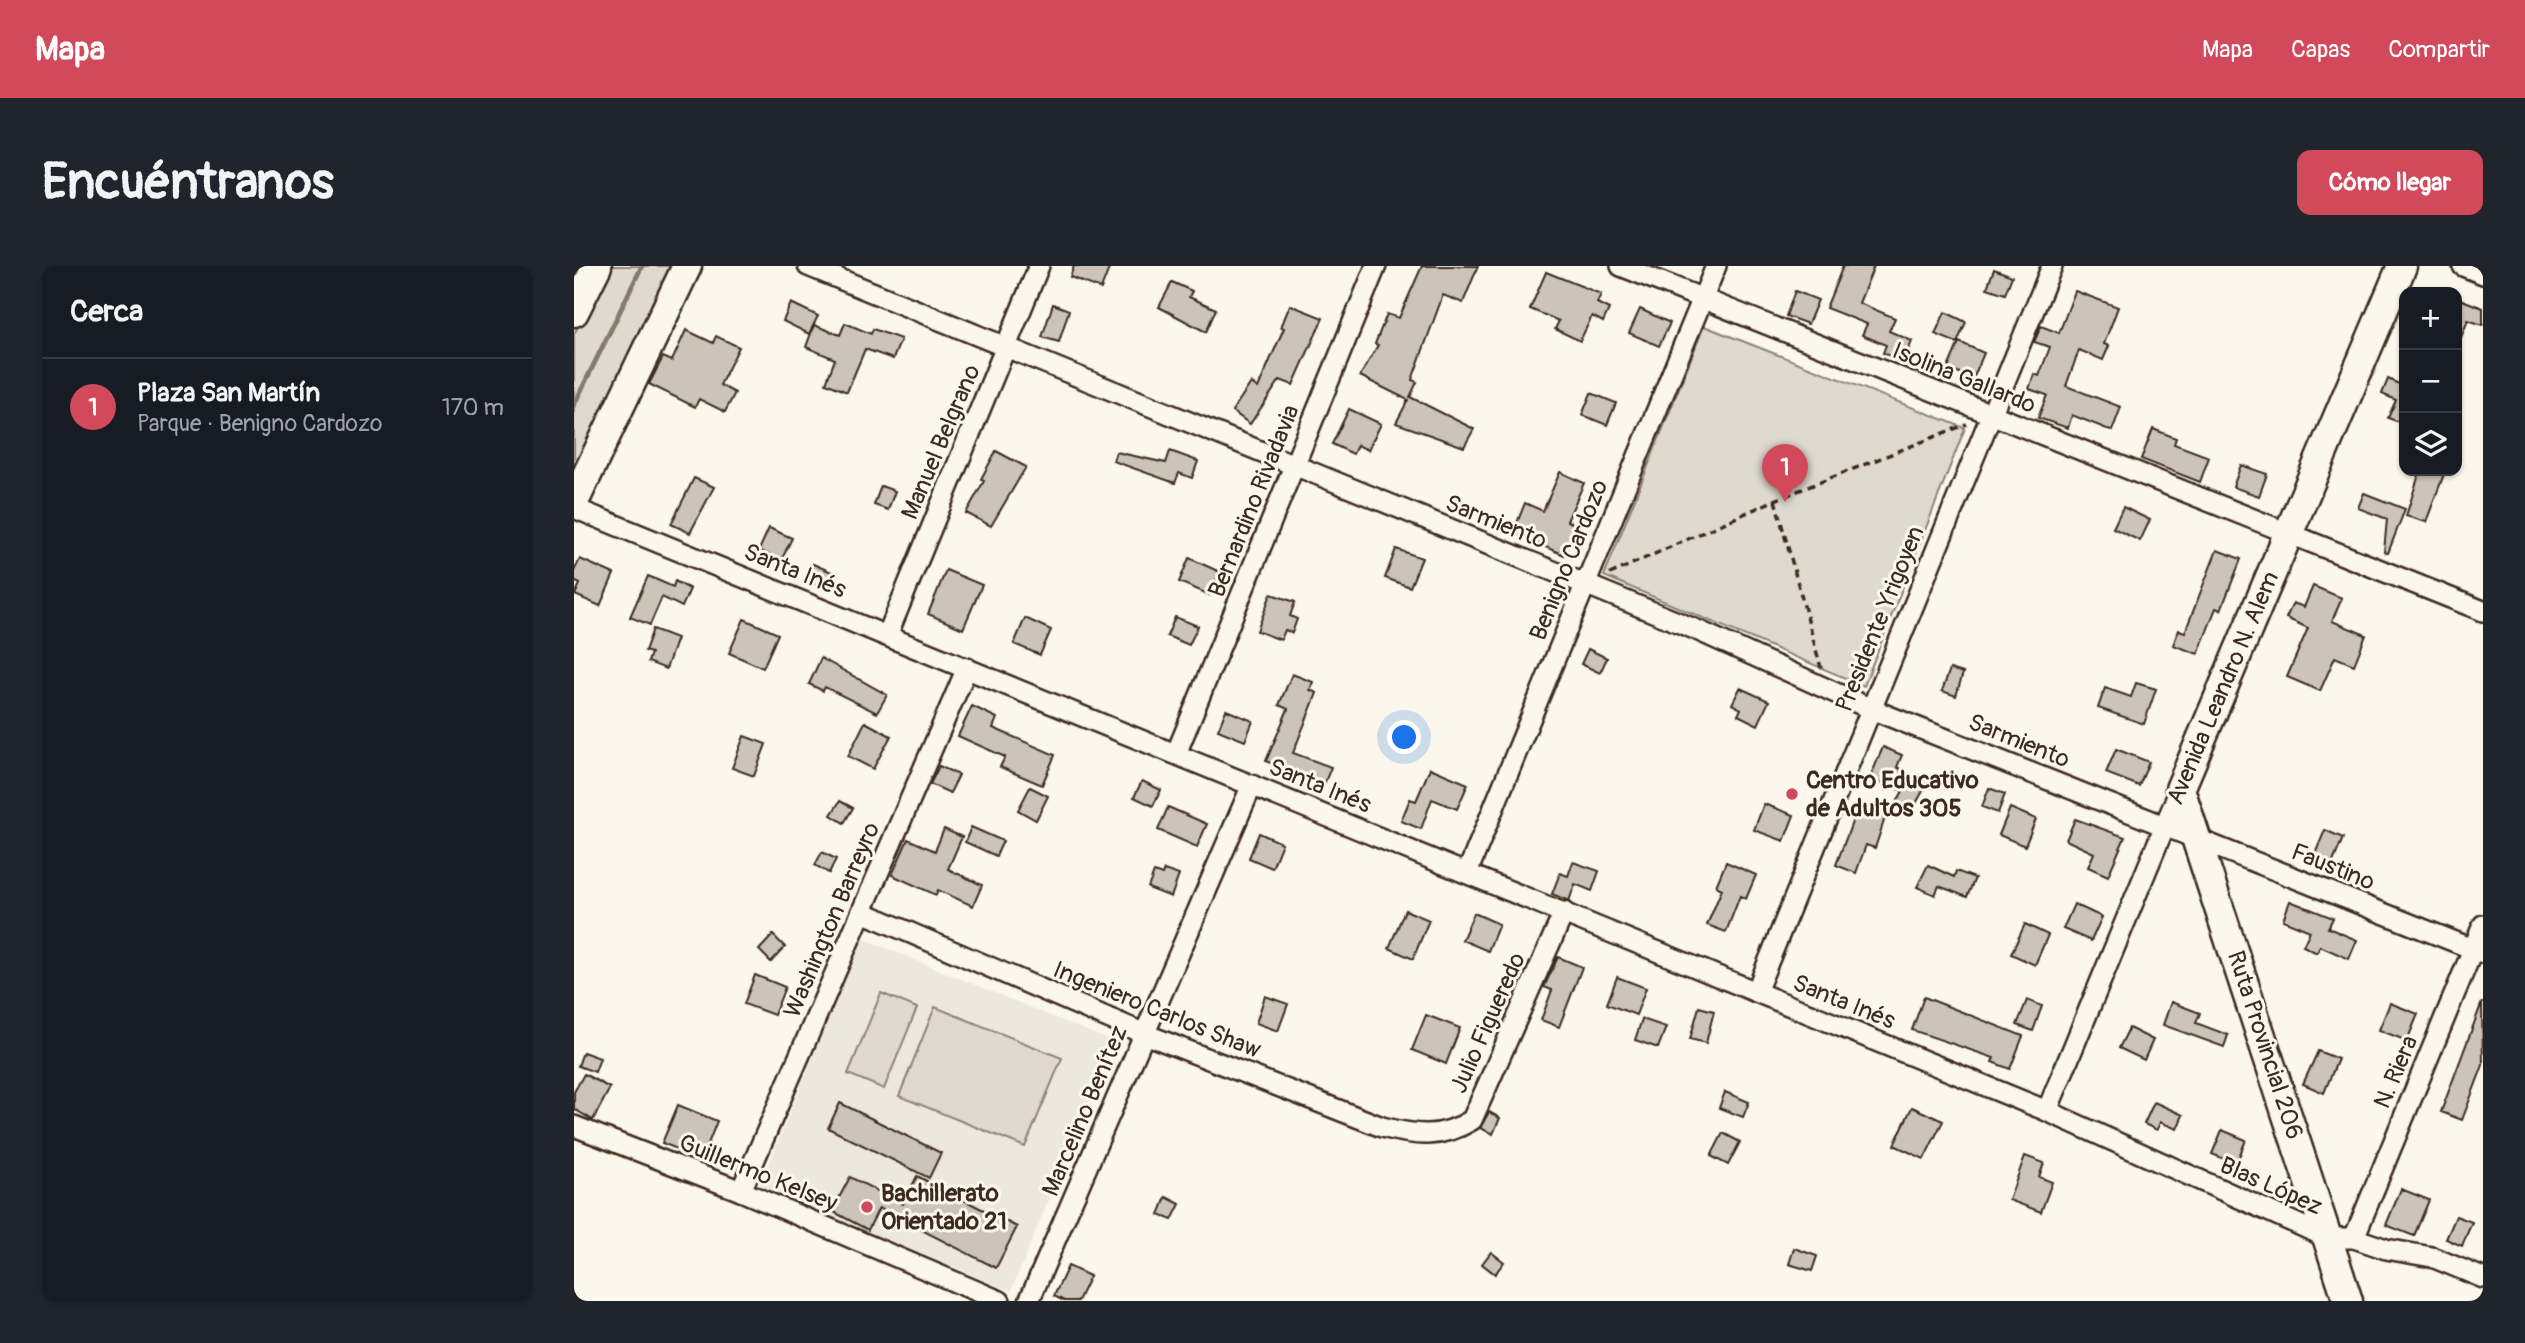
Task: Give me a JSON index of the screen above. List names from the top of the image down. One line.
{"streets":{"main road":["Avenida Leandro N. Alem","Ruta Provincial 206"],"street":["Isolina Gallardo","Manuel Belgrano","Bernardino Rivadavia","Sarmiento","Benigno Cardozo","Santa Inés","Presidente Yrigoyen","Faustino","Washington Barreyro","Ingeniero Carlos Shaw","Julio Figueredo","N. Riera","Marcelino Benítez","Guillermo Kelsey","Blas López"]},"crossings":[["Isolina Gallardo","Benigno Cardozo"],["Isolina Gallardo","Presidente Yrigoyen"],["Isolina Gallardo","Avenida Leandro N. Alem"],["Manuel Belgrano","Sarmiento"],["Manuel Belgrano","Santa Inés"],["Bernardino Rivadavia","Sarmiento"],["Bernardino Rivadavia","Santa Inés"],["Sarmiento","Benigno Cardozo"],["Sarmiento","Presidente Yrigoyen"],["Sarmiento","Avenida Leandro N. Alem"],["Sarmiento","Faustino"],["Benigno Cardozo","Santa Inés"],["Santa Inés","Presidente Yrigoyen"],["Santa Inés","Avenida Leandro N. Alem"],["Santa Inés","Washington Barreyro"],["Santa Inés","Julio Figueredo"],["Santa Inés","Marcelino Benítez"],["Santa Inés","Blas López"],["Avenida Leandro N. Alem","Faustino"],["Avenida Leandro N. Alem","Ruta Provincial 206"],["Avenida Leandro N. Alem","Blas López"],["Faustino","Ruta Provincial 206"],["Faustino","N. Riera"],["Washington Barreyro","Ingeniero Carlos Shaw"],["Washington Barreyro","Guillermo Kelsey"],["Ingeniero Carlos Shaw","Julio Figueredo"],["Ingeniero Carlos Shaw","Marcelino Benítez"],["Ruta Provincial 206","N. Riera"],["Ruta Provincial 206","Blas López"],["N. Riera","Blas López"]],"places":["Centro Educativo de Adultos 305","Bachillerato Orientado 21"],"page":{"header":"Mapa","nav":["Mapa","Capas","Compartir"],"buttons":"Cómo llegar","title":"Encuéntranos","heading":"Cerca","map_buttons":["+","−"],"list":[{"mark":"1","name":"Plaza San Martín","note":"Parque · Benigno Cardozo","value":"170 m"}],"pins":"1"}}
